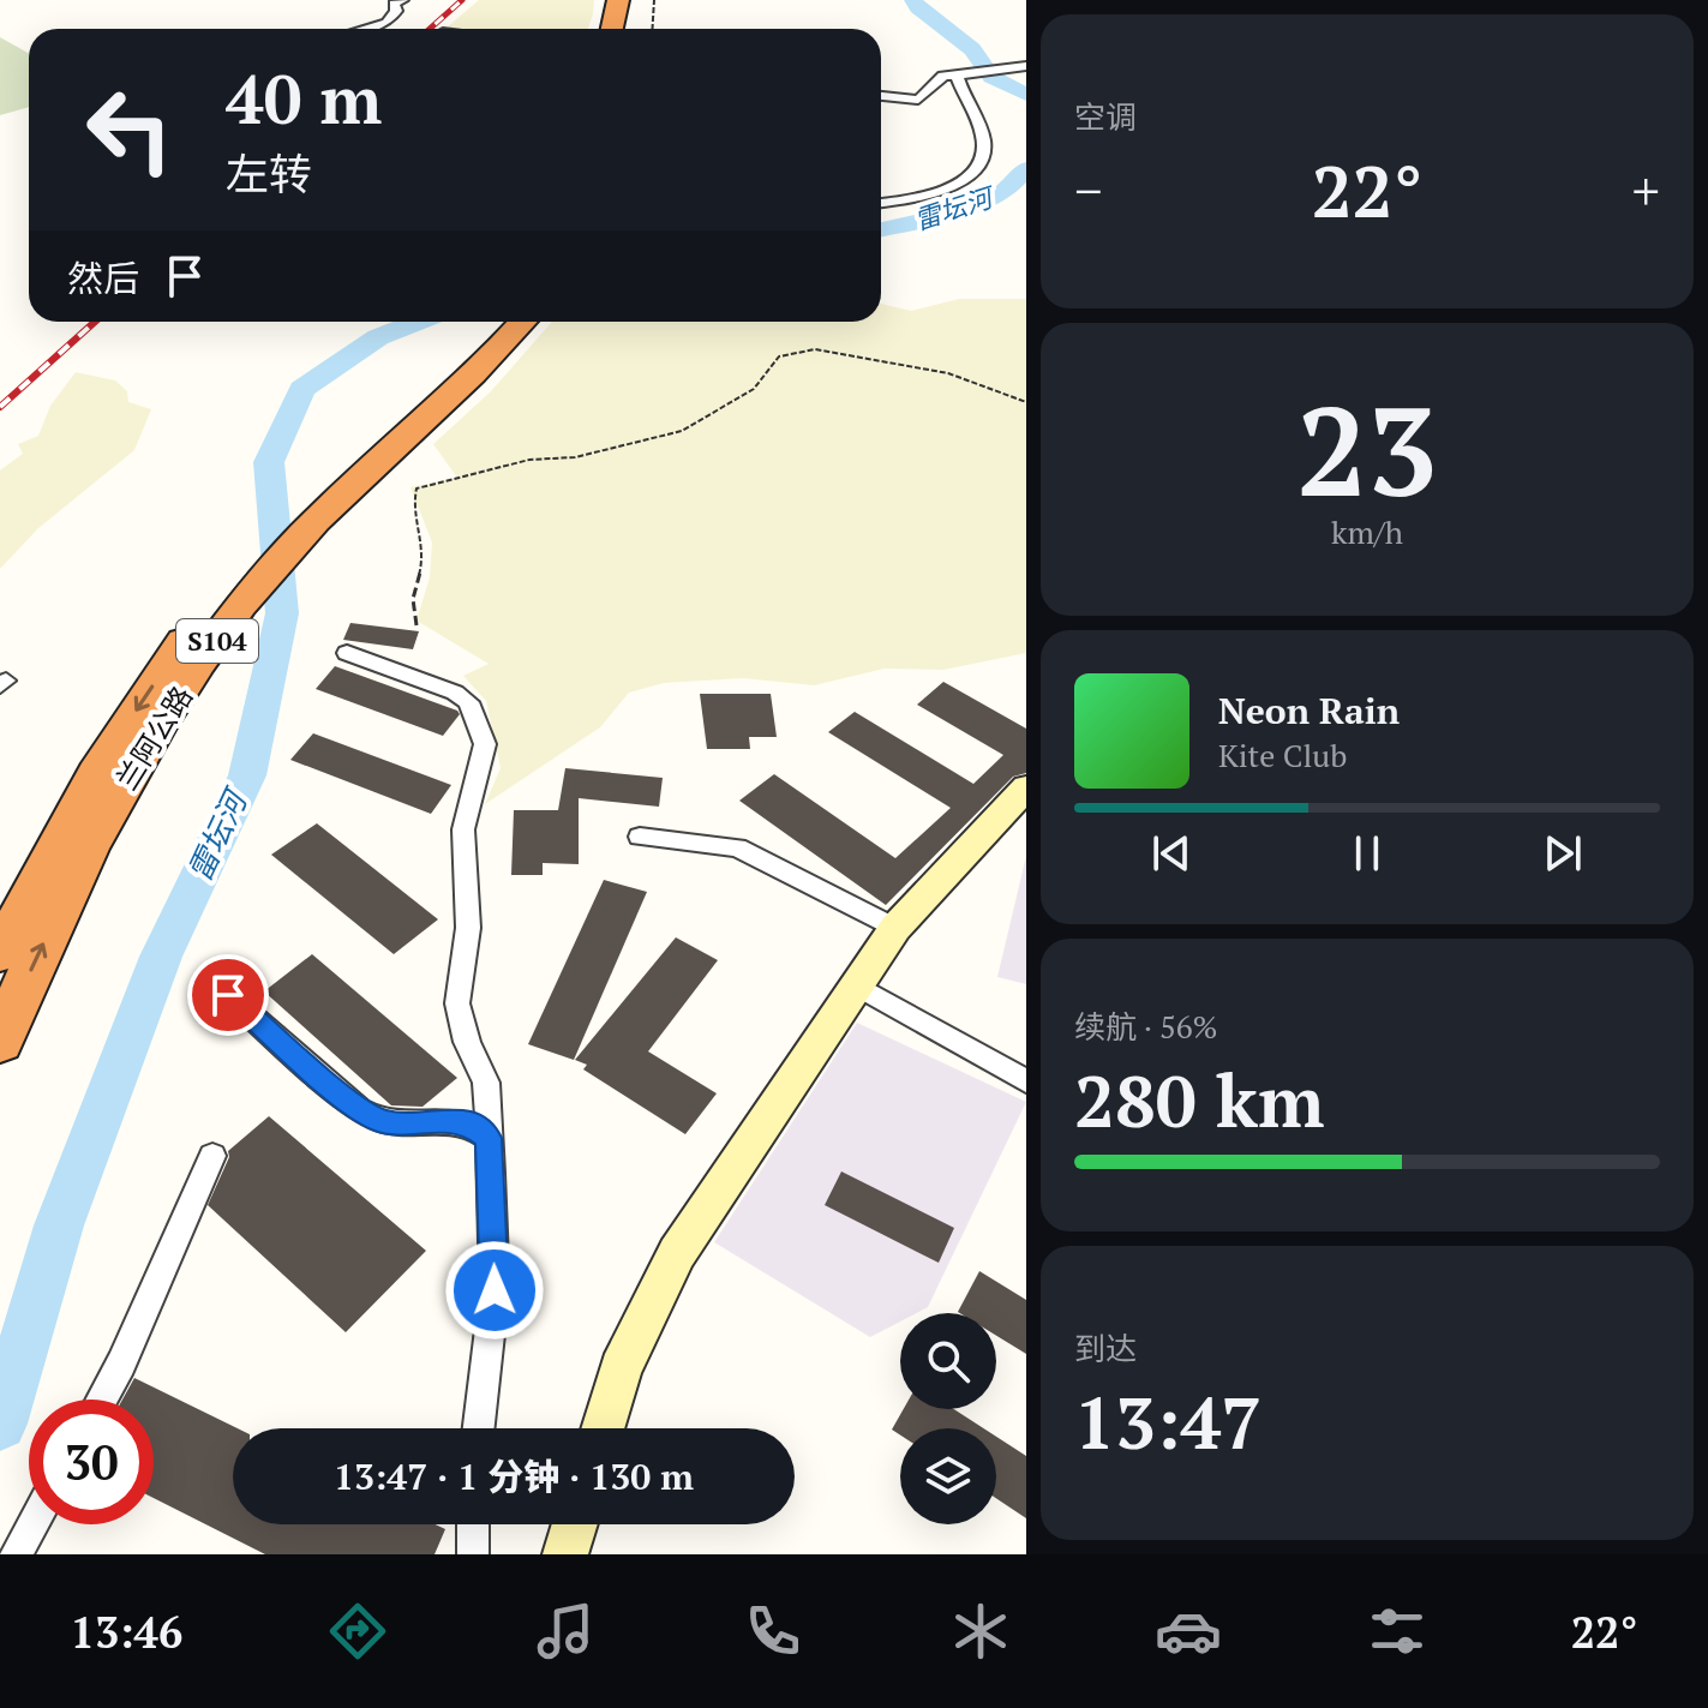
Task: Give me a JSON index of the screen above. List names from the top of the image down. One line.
{"streets":{"highway":["S104","兰阿公路"]},"water":["雷坛河"],"page":{"tile":["空调",["23","km/h"],["续航 · 56%","280 km"],["到达","13:47"]],"turn":["40 m","左转"],"heat":["−","22°","+"],"then":"然后","song":["Neon Rain","Kite Club"],"limit":"30","trip":"13:47 · 1 分钟 · 130 m","tabs":["13:46","22°"]}}
